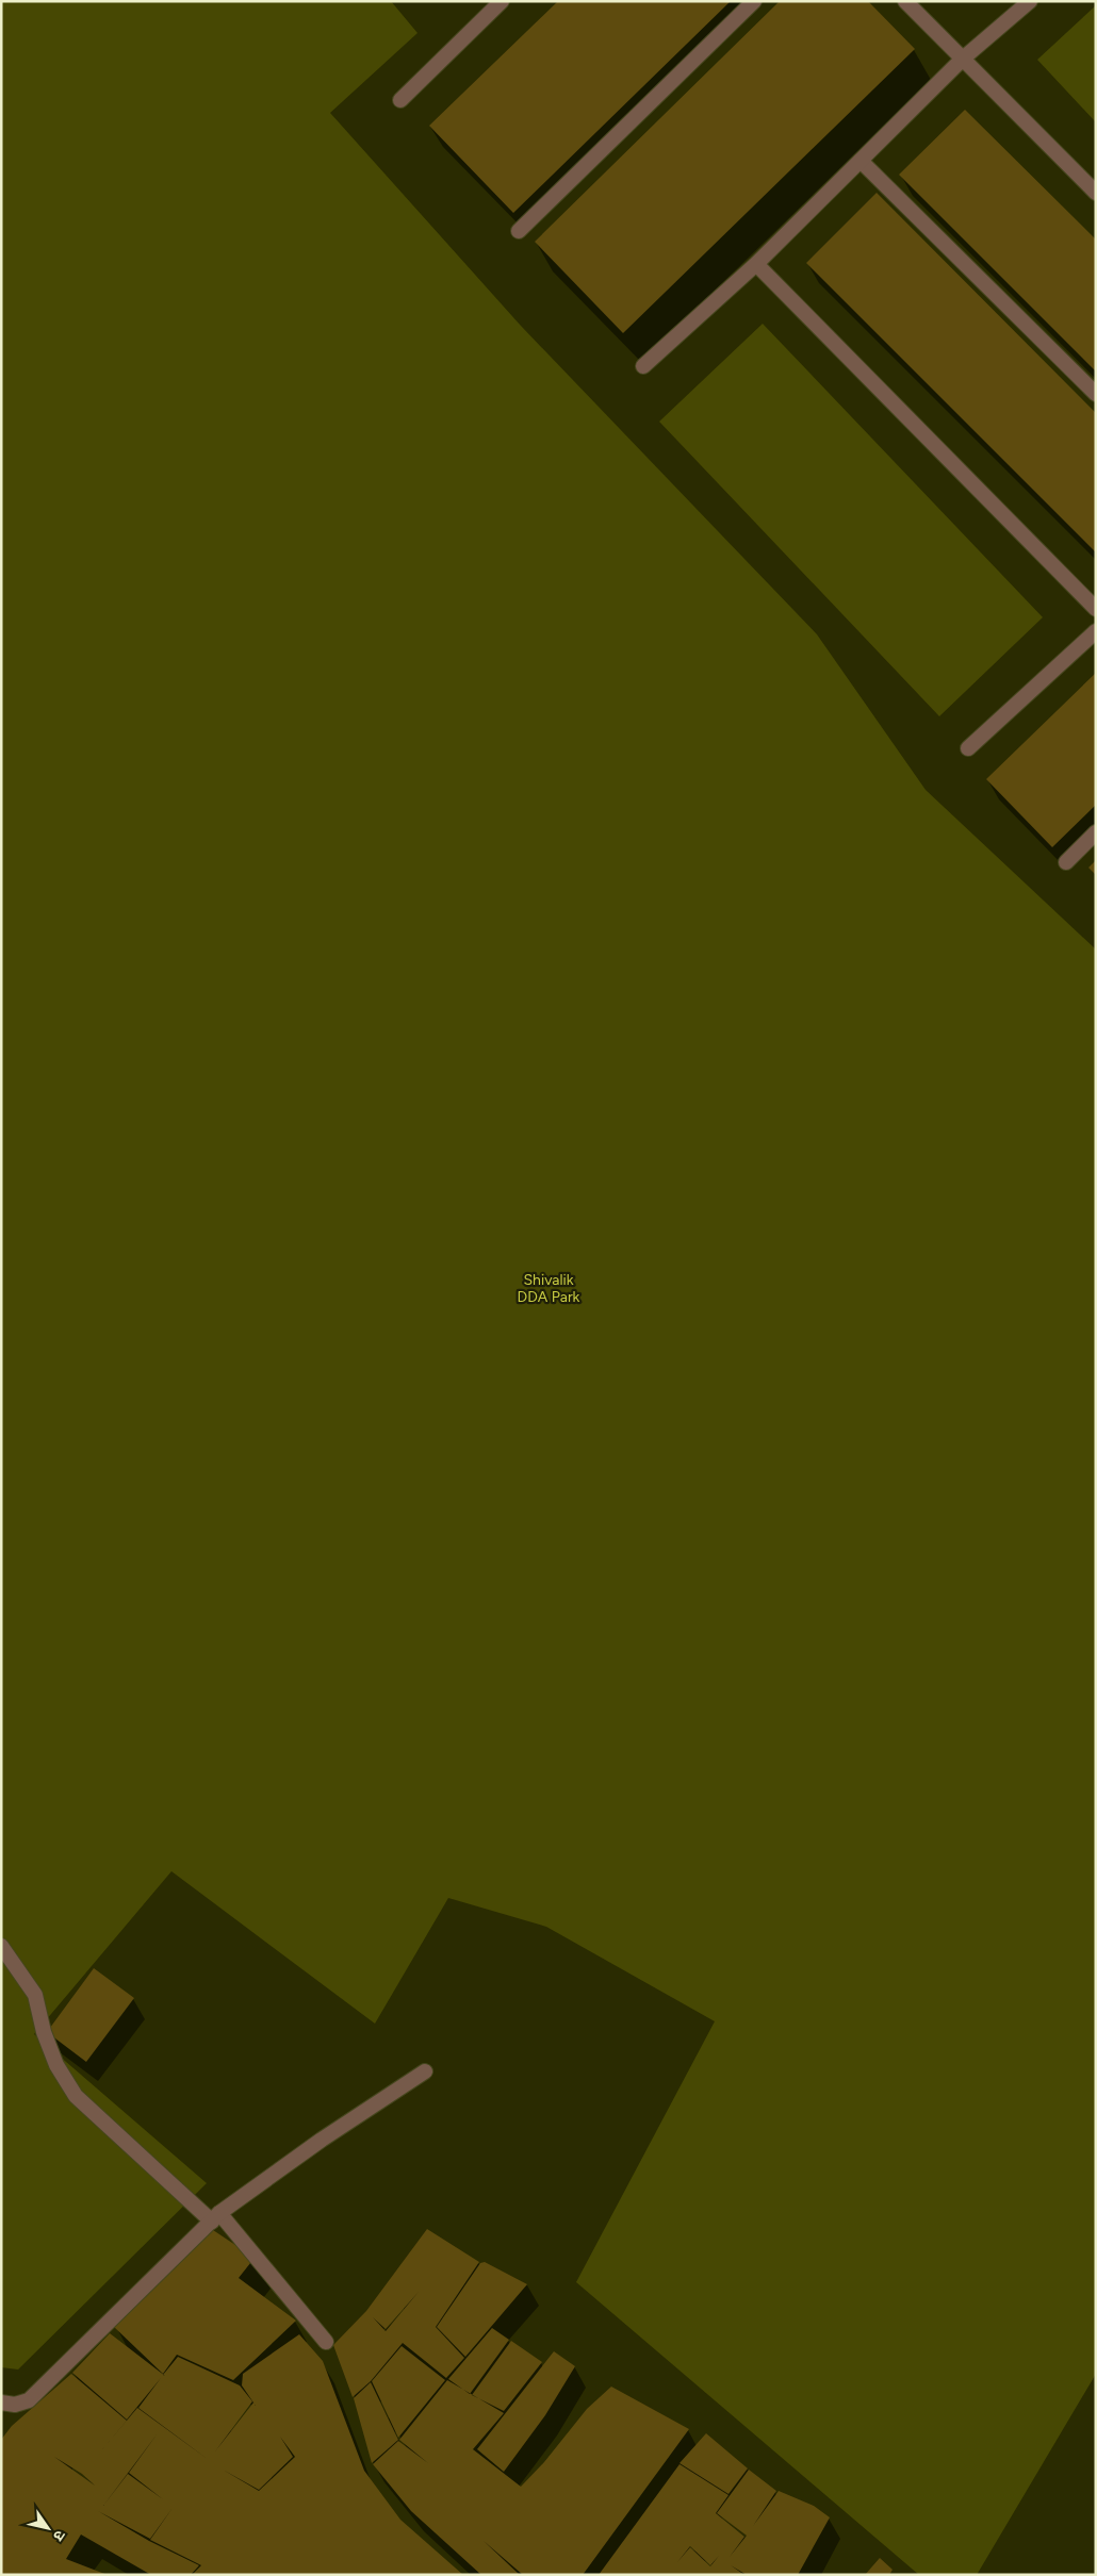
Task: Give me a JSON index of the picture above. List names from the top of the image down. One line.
{"parks":["Shivalik DDA Park"],"north":"bottom right"}
